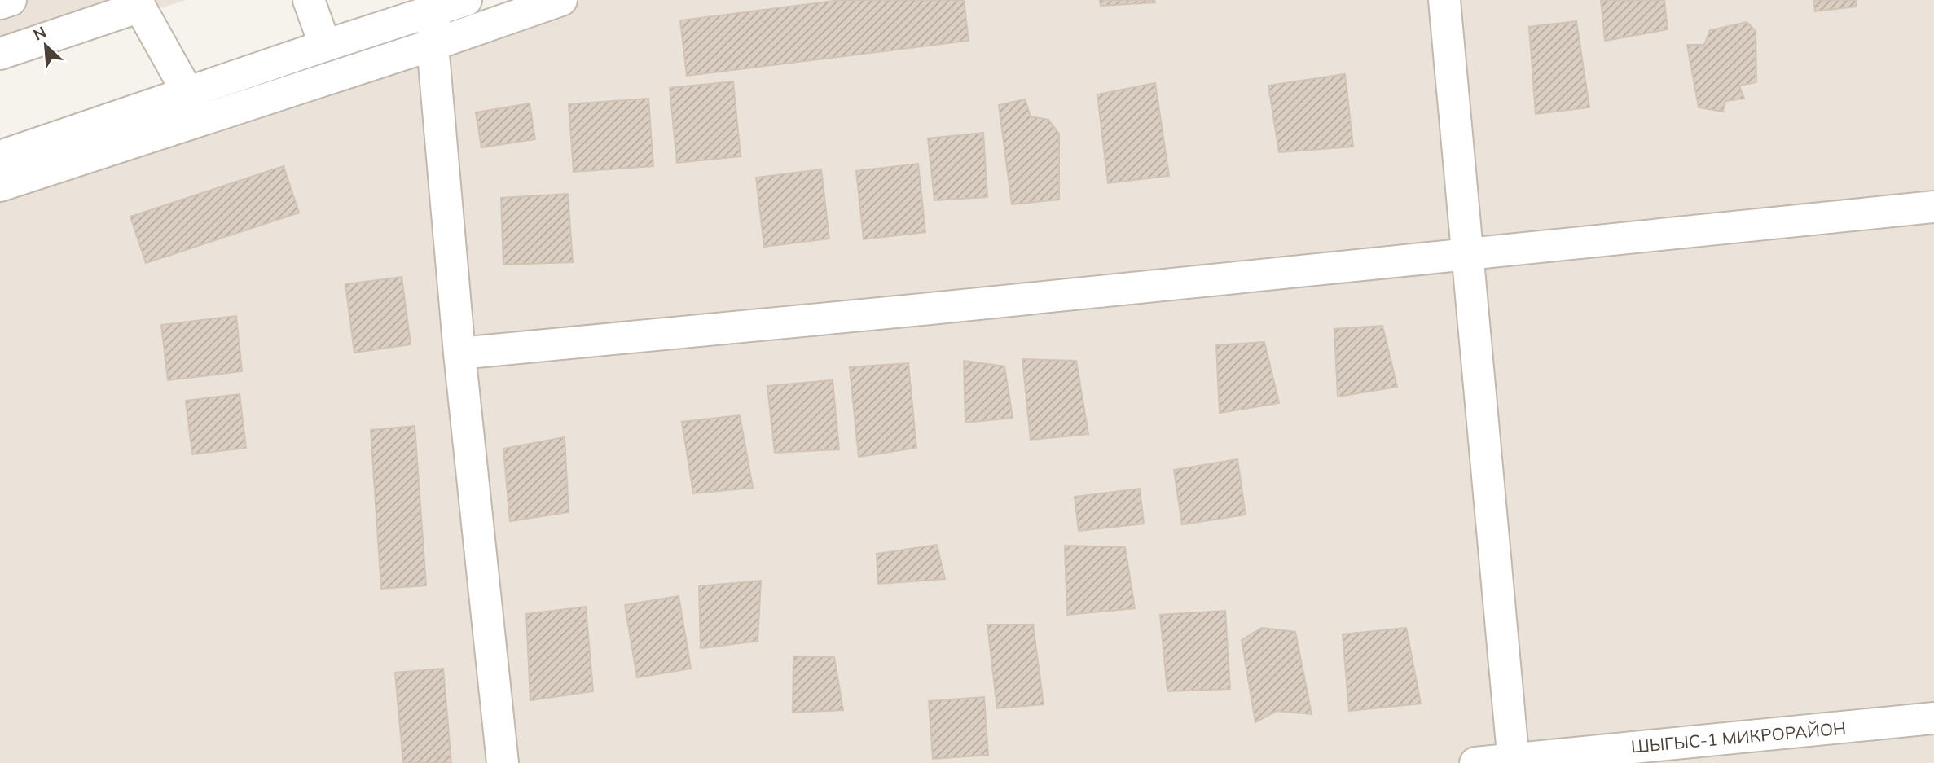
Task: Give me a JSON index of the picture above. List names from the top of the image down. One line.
{"streets":{"street":["ШЫГЫС-1 МИКРОРАЙОН"]},"north":"top left"}
